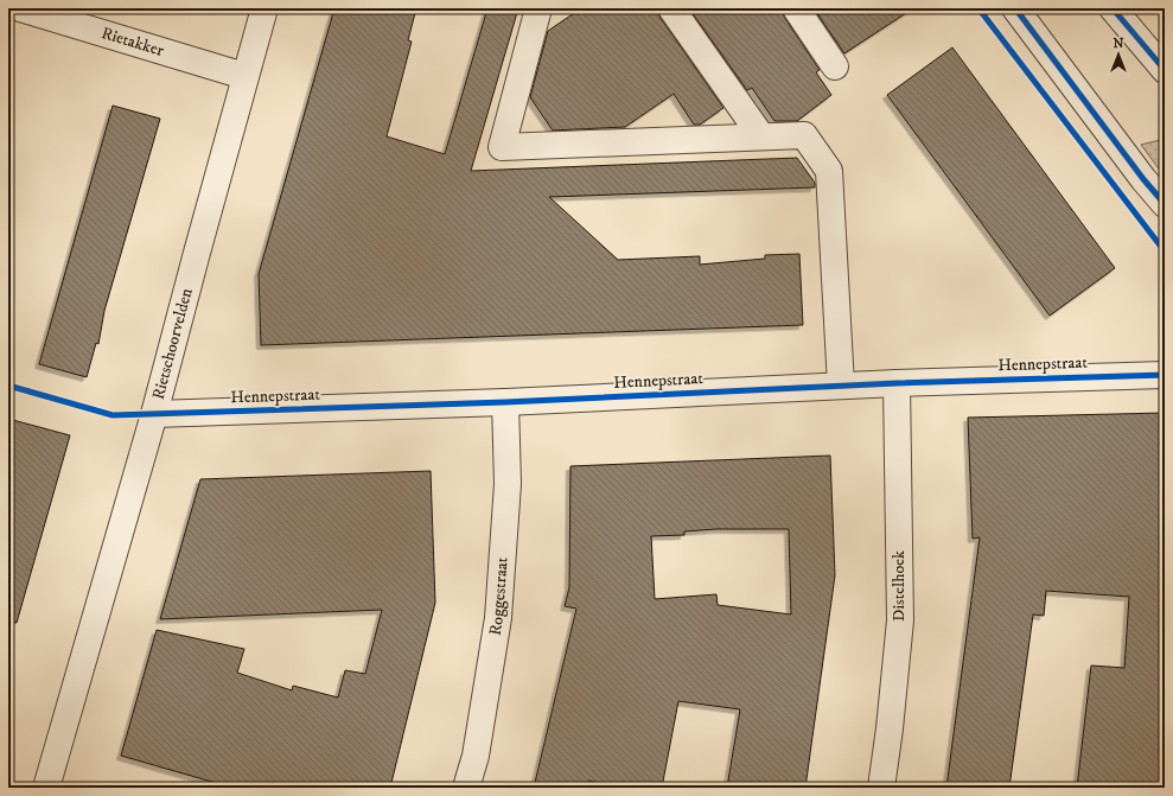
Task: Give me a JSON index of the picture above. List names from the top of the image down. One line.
{"streets":{"street":["Rietakker","Rietschoorvelden","Hennepstraat","Distelhoek","Roggestraat"]},"crossings":[["Rietakker","Rietschoorvelden"],["Rietschoorvelden","Hennepstraat"],["Hennepstraat","Distelhoek"],["Hennepstraat","Roggestraat"]],"north":"top"}
